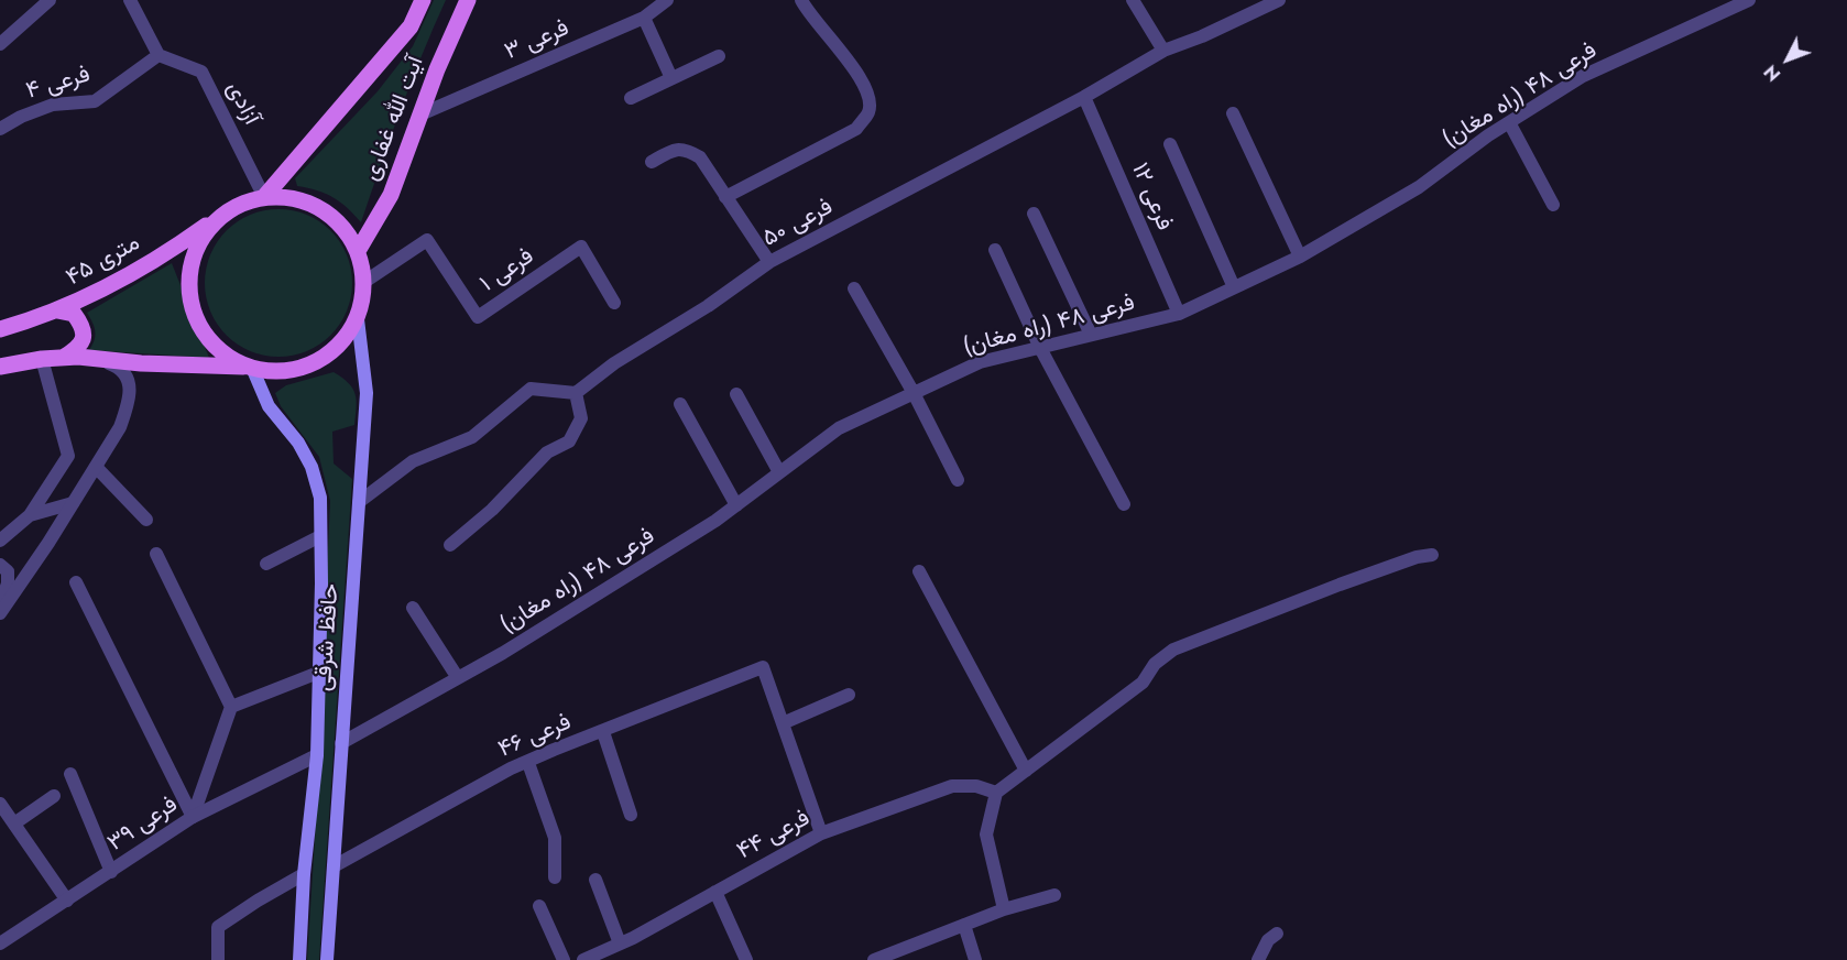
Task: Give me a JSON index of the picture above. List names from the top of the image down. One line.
{"streets":{"main road":["آیت الله غفاری","۴۵ متری","حافظ شرقی"],"street":["فرعی ۳","فرعی ۴","فرعی ۴۸ (راه مغان)","آزادی","فرعی ۱۲","فرعی ۵۰","فرعی ۱","فرعی ۴۶","فرعی ۳۹","فرعی ۴۴"]},"crossings":[["فرعی ۳","آیت الله غفاری"],["فرعی ۴","آزادی"],["فرعی ۴۸ (راه مغان)","فرعی ۱۲"],["فرعی ۴۸ (راه مغان)","حافظ شرقی"],["آزادی","آیت الله غفاری"],["آزادی","۴۵ متری"],["آزادی","فرعی ۱"],["آزادی","حافظ شرقی"],["آیت الله غفاری","۴۵ متری"],["آیت الله غفاری","فرعی ۱"],["آیت الله غفاری","حافظ شرقی"],["فرعی ۱۲","فرعی ۵۰"],["۴۵ متری","فرعی ۱"],["۴۵ متری","حافظ شرقی"],["فرعی ۱","حافظ شرقی"],["حافظ شرقی","فرعی ۴۶"],["حافظ شرقی","فرعی ۳۹"]],"north":"bottom left"}
